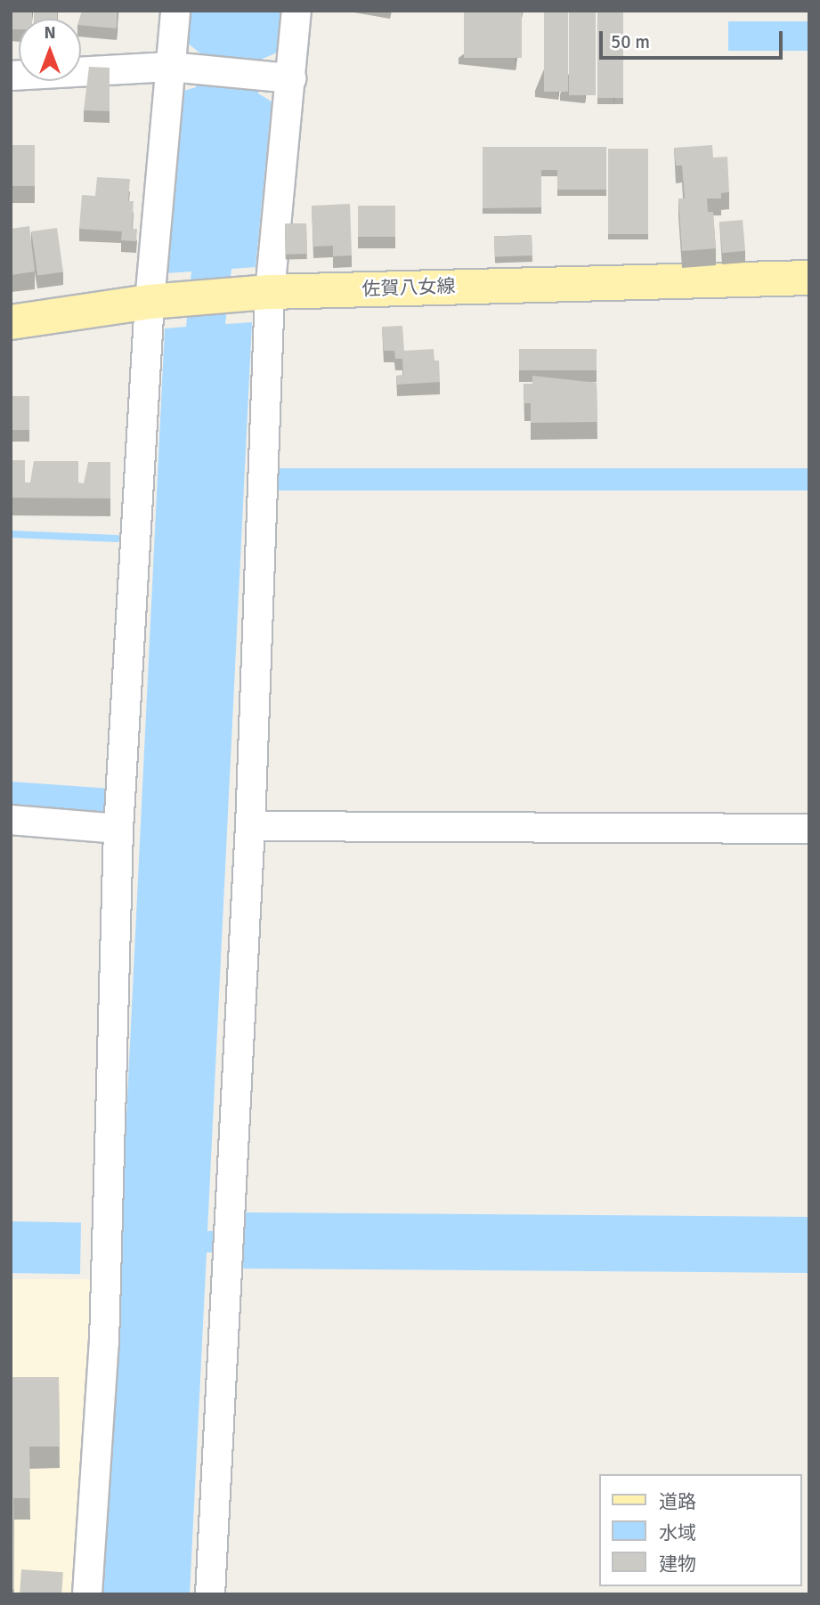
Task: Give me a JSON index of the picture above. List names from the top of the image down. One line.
{"streets":{"main road":["佐賀八女線"]},"legend":["道路","水域","建物"],"scale_bar":"50 m","north":"top"}
